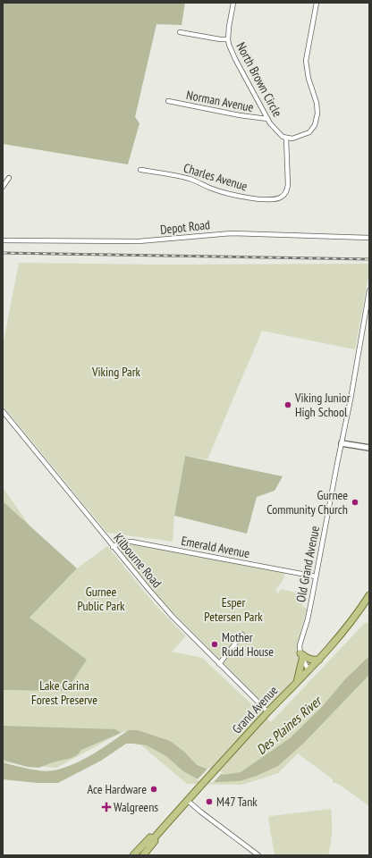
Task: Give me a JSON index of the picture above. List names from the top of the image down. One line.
{"streets":{"main road":["Grand Avenue"],"street":["North Brown Circle","Norman Avenue","Charles Avenue","Depot Road","Emerald Avenue","Kilbourne Road","Old Grand Avenue"]},"crossings":[["North Brown Circle","Norman Avenue"],["North Brown Circle","Charles Avenue"],["Emerald Avenue","Kilbourne Road"],["Emerald Avenue","Old Grand Avenue"],["Kilbourne Road","Grand Avenue"]],"water":["Des Plaines River"],"parks":["Viking Park","Gurnee Public Park","Esper Petersen Park","Lake Carina Forest Preserve"],"places":{"other":["Viking Junior High School","Gurnee Community Church","Mother Rudd House","Ace Hardware","M47 Tank"],"health":["Walgreens"]}}
